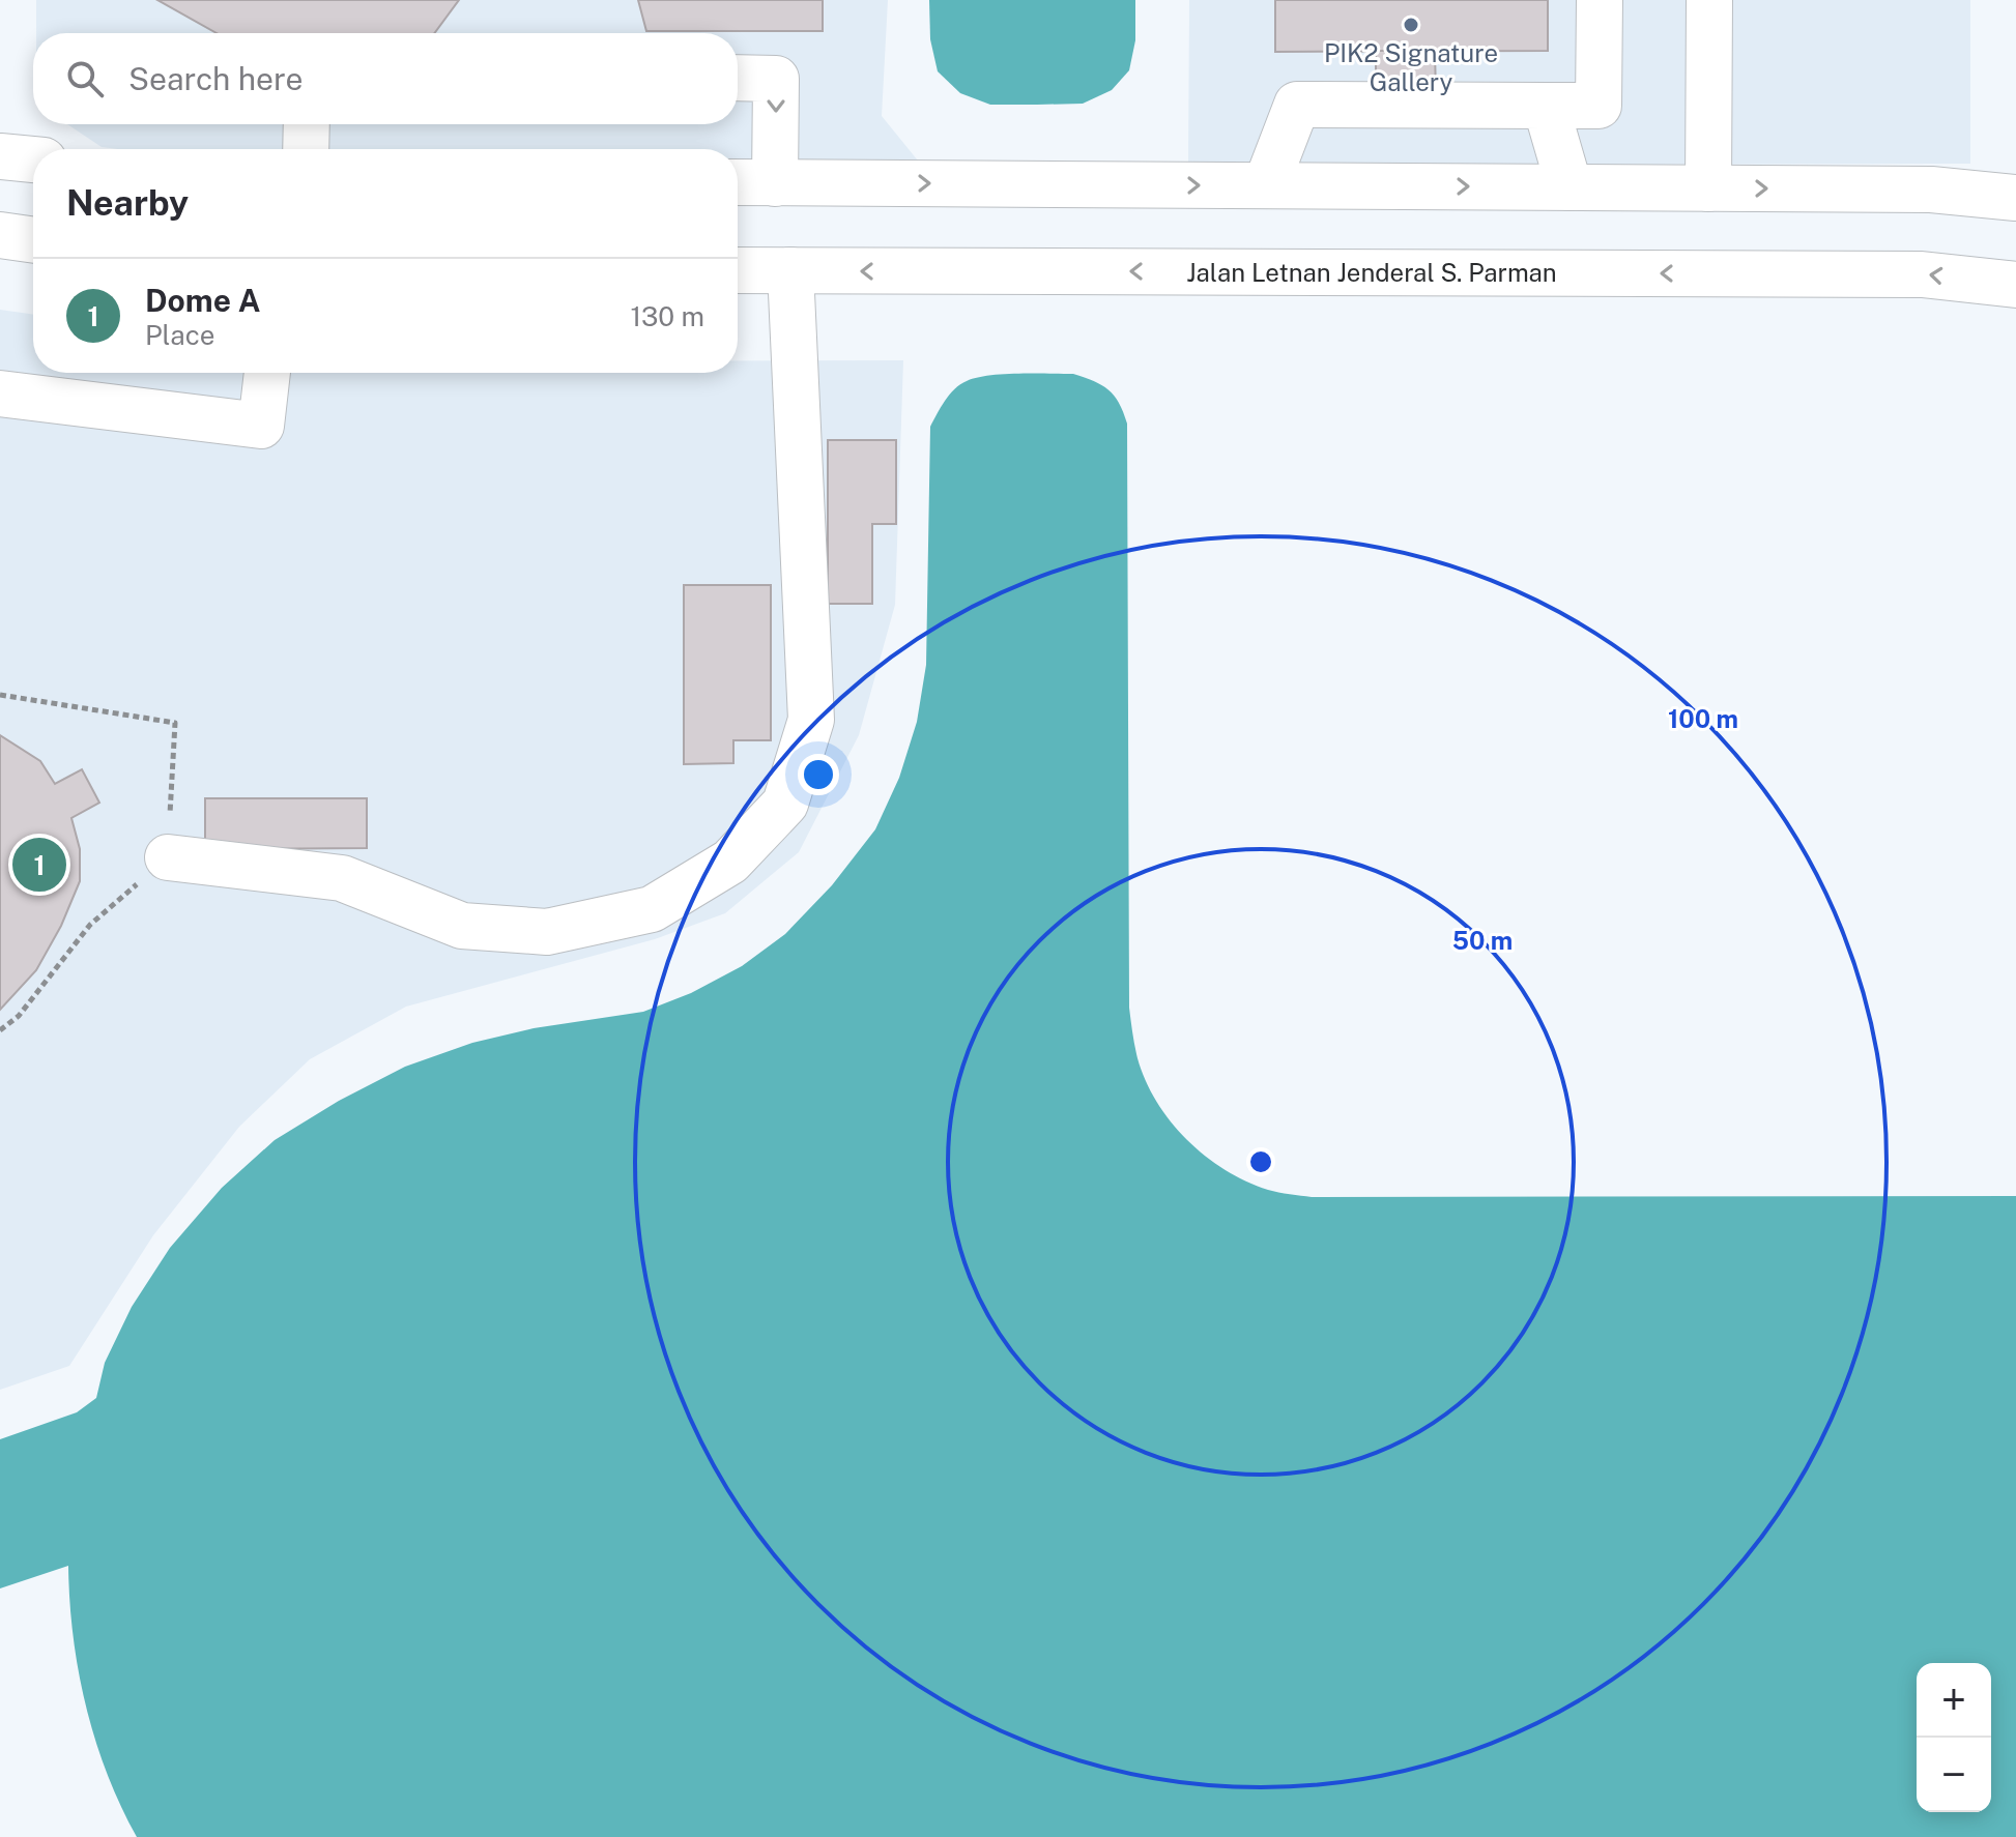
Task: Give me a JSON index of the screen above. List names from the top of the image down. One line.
{"streets":{"street":["Jalan Letnan Jenderal S. Parman"]},"places":["PIK2 Signature Gallery"],"page":{"search":"Search here","heading":"Nearby","list":[{"mark":"1","name":"Dome A","note":"Place","value":"130 m"}],"pins":"1","map_buttons":["+","−"]},"rings":["100 m","50 m"]}
